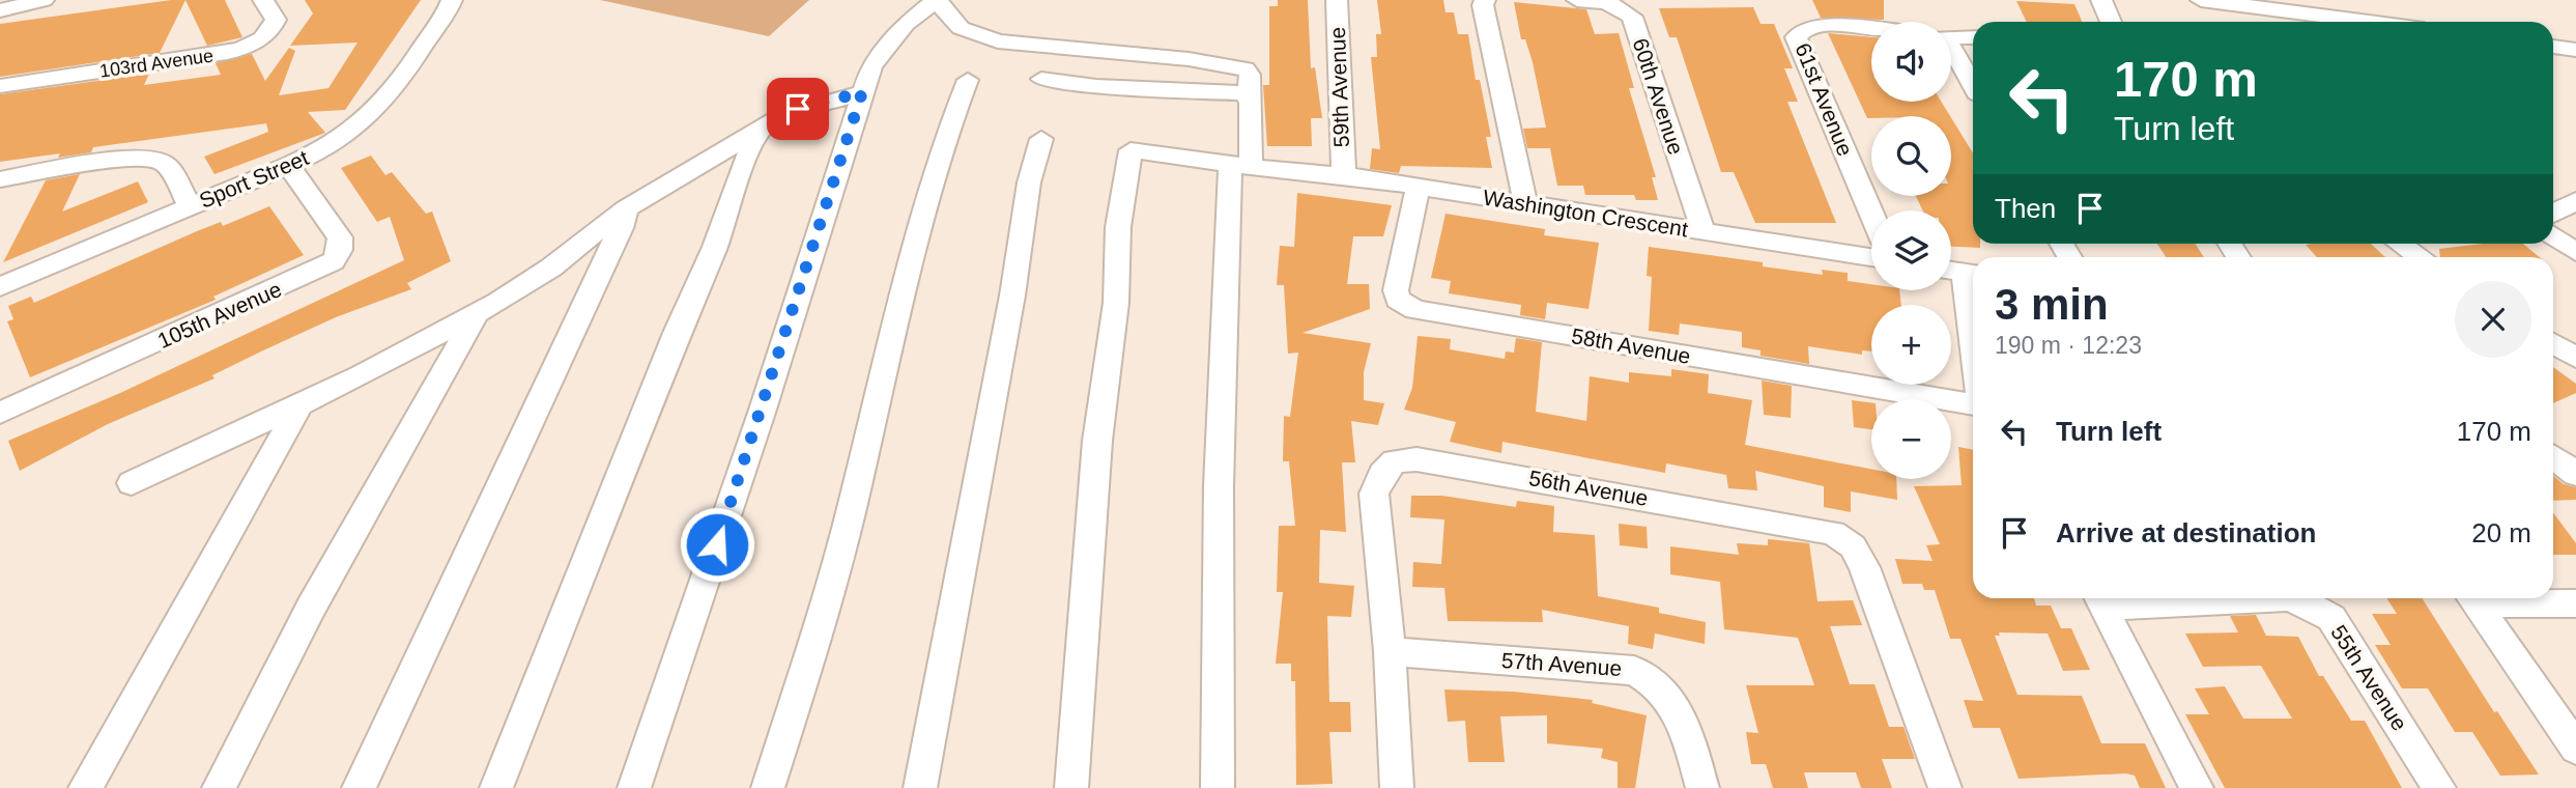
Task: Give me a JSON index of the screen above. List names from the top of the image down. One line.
{"streets":{"street":["103rd Avenue","59th Avenue","60th Avenue","61st Avenue","Sport Street","Washington Crescent","105th Avenue","58th Avenue","56th Avenue","57th Avenue","55th Avenue"]},"crossings":[["59th Avenue","Washington Crescent"],["60th Avenue","Washington Crescent"],["Sport Street","105th Avenue"],["Washington Crescent","58th Avenue"],["56th Avenue","57th Avenue"]],"page":{"map_buttons":["+","−"],"turn":["170 m","Turn left"],"then":"Then","heading":["3 min","190 m · 12:23"],"list":[{"name":"Turn left","value":"170 m"},{"name":"Arrive at destination","value":"20 m"}]}}
